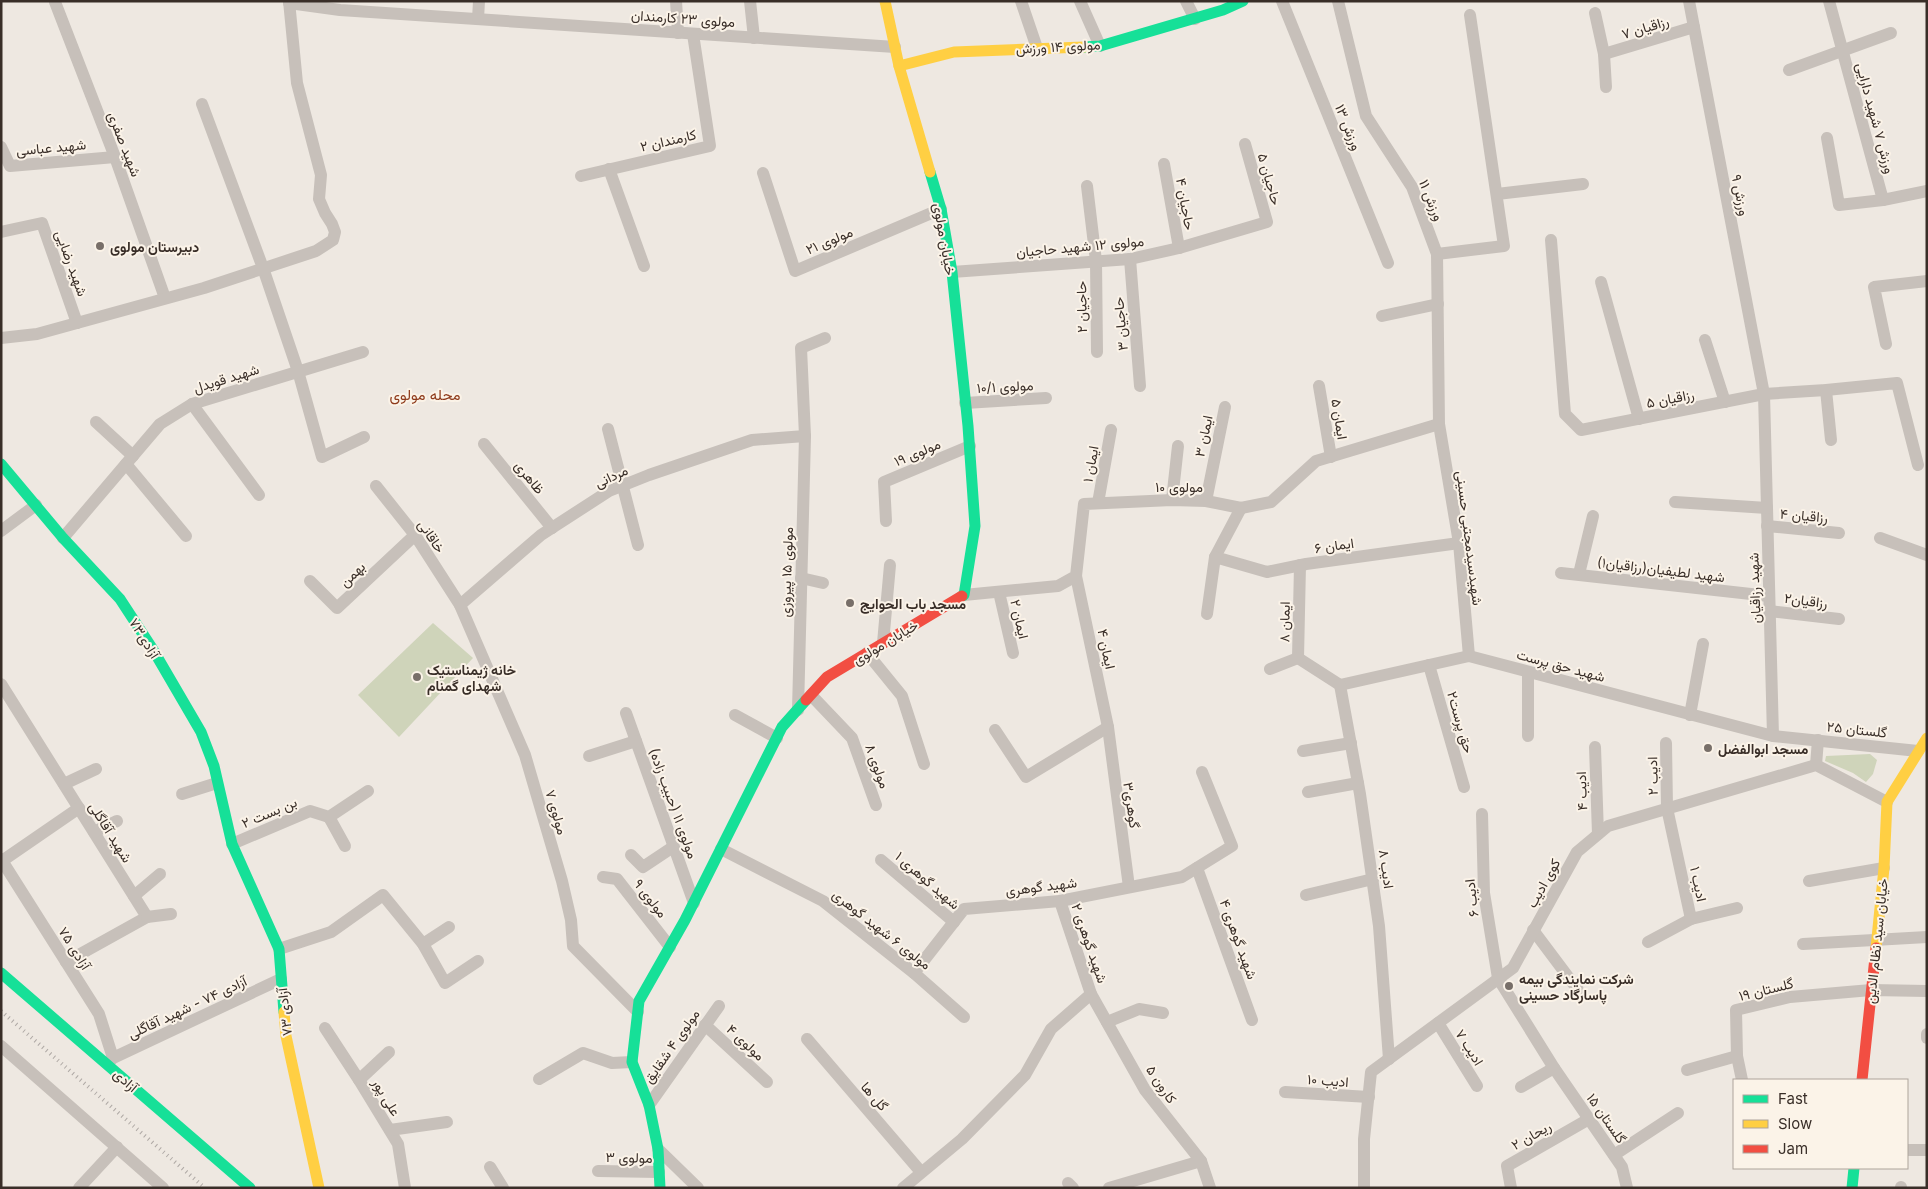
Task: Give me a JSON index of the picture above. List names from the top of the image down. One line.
{"streets":{"street":["مولوی ۲۳ کارمندان","رزاقیان ۷","مولوی ۱۴ ورزش","ورزش ۷ شهید دارایی","ورزش ۱۳","کارمندان ۲","شهید صفری","شهید عباسی","حاجیان ۵","ورزش ۹","ورزش ۱۱","حاجیان ۴","خیابان مولوی","مولوی ۲۱","مولوی ۱۲ شهید حاجیان","شهید رضایی","حاجیان ۲","حاجیان ۳","شهید قویدل","مولوی ۱۰/۱","رزاقیان ۵","ایمان ۵","ایمان ۳","مولوی ۱۹","ایمان ۱","مردانی","ظاهری","مولوی ۱۰","رزاقیان ۴","خاقانی","شهیدسیدمجتبی حسینی","ایمان ۶","شهید لطیفیان(رزاقیان۱)","مولوی ۱۵ پیروزی","بهمن","شهید رزاقیان","رزاقیان۲","ایمان ۲","ایمان ۸","آزادی۷۳","ایمان ۴","شهید حق پرست","حق پرست۲","گلستان ۲۵","مولوی ۸","ادیب ۲","ادیب ۴","مولوی ۱۱ (حبیب زاده)","گوهری۳","بن بست ۲","مولوی ۷","شهید آقاگلی","ادیب ۸","شهید گوهری ۱","کوی ادیب","ادیب ۱","شهید گوهری","مولوی ۹","ادیب ۶","مولوی ۶ شهید گوهری","شهید گوهری ۴","خیابان سید نظام الدین","شهید گوهری ۲","آزادی ۷۵","گلستان ۱۹","آزادی ۷۴ - شهید آقاگلی","آزادی ۷۳","مولوی ۴","مولوی ۴ شقایق","ادیب ۷","آزادی","ادیب ۱۰","کارون ۵","گل ها","علی پور","گلستان ۱۵","ریحان ۲","مولوی ۳"]},"crossings":[["مولوی ۲۳ کارمندان","کارمندان ۲"],["مولوی ۲۳ کارمندان","خیابان مولوی"],["رزاقیان ۷","ورزش ۹"],["مولوی ۱۴ ورزش","خیابان مولوی"],["شهید صفری","شهید عباسی"],["حاجیان ۵","مولوی ۱۲ شهید حاجیان"],["ورزش ۹","رزاقیان ۵"],["ورزش ۹","شهید رزاقیان"],["ورزش ۱۱","مولوی ۱۰"],["ورزش ۱۱","شهیدسیدمجتبی حسینی"],["حاجیان ۴","مولوی ۱۲ شهید حاجیان"],["خیابان مولوی","مولوی ۲۱"],["خیابان مولوی","مولوی ۱۲ شهید حاجیان"],["خیابان مولوی","مولوی ۱۰/۱"],["خیابان مولوی","مولوی ۱۹"],["خیابان مولوی","مولوی ۱۵ پیروزی"],["خیابان مولوی","مولوی ۸"],["خیابان مولوی","مولوی ۱۱ (حبیب زاده)"],["خیابان مولوی","مولوی ۷"],["خیابان مولوی","مولوی ۹"],["خیابان مولوی","مولوی ۶ شهید گوهری"],["خیابان مولوی","مولوی ۴ شقایق"],["خیابان مولوی","مولوی ۳"],["مولوی ۱۲ شهید حاجیان","حاجیان ۲"],["مولوی ۱۲ شهید حاجیان","حاجیان ۳"],["شهید قویدل","آزادی۷۳"],["رزاقیان ۵","شهید رزاقیان"],["ایمان ۵","مولوی ۱۰"],["ایمان ۳","مولوی ۱۰"],["ایمان ۱","مولوی ۱۰"],["مردانی","ظاهری"],["مردانی","خاقانی"],["مردانی","مولوی ۱۵ پیروزی"],["مردانی","مولوی ۷"],["مولوی ۱۰","شهیدسیدمجتبی حسینی"],["رزاقیان ۴","شهید رزاقیان"],["خاقانی","بهمن"],["خاقانی","مولوی ۷"],["شهیدسیدمجتبی حسینی","ایمان ۶"],["شهیدسیدمجتبی حسینی","شهید حق پرست"],["ایمان ۶","ایمان ۸"],["شهید لطیفیان(رزاقیان۱)","شهید رزاقیان"],["شهید رزاقیان","رزاقیان۲"],["شهید رزاقیان","شهید حق پرست"],["ایمان ۸","شهید حق پرست"],["ایمان ۸","ادیب ۸"],["آزادی۷۳","بن بست ۲"],["آزادی۷۳","آزادی ۷۳"],["ایمان ۴","گوهری۳"],["شهید حق پرست","حق پرست۲"],["شهید حق پرست","ادیب ۸"],["گلستان ۲۵","کوی ادیب"],["ادیب ۲","کوی ادیب"],["ادیب ۲","ادیب ۱"],["ادیب ۴","کوی ادیب"],["گوهری۳","شهید گوهری"],["بن بست ۲","آزادی ۷۳"],["ادیب ۸","کوی ادیب"],["شهید گوهری ۱","شهید گوهری"],["کوی ادیب","ادیب ۱"],["کوی ادیب","ادیب ۶"],["کوی ادیب","ادیب ۷"],["کوی ادیب","ادیب ۱۰"],["کوی ادیب","گلستان ۱۵"],["شهید گوهری","مولوی ۶ شهید گوهری"],["شهید گوهری","شهید گوهری ۴"],["شهید گوهری","شهید گوهری ۲"],["ادیب ۶","گلستان ۱۵"],["خیابان سید نظام الدین","گلستان ۱۹"],["شهید گوهری ۲","کارون ۵"],["آزادی ۷۵","آزادی ۷۴ - شهید آقاگلی"],["آزادی ۷۵","آزادی"],["آزادی ۷۴ - شهید آقاگلی","آزادی ۷۳"],["آزادی ۷۴ - شهید آقاگلی","آزادی"],["مولوی ۴","مولوی ۴ شقایق"],["گلستان ۱۵","ریحان ۲"]],"districts":["محله مولوی"],"places":["دبیرستان مولوی","مسجد باب الحوایج","خانه ژیمناستیک شهدای گمنام","مسجد ابوالفضل","شرکت نمایندگی بیمه پاسارگاد حسینی"],"legend":["Fast","Slow","Jam"]}
